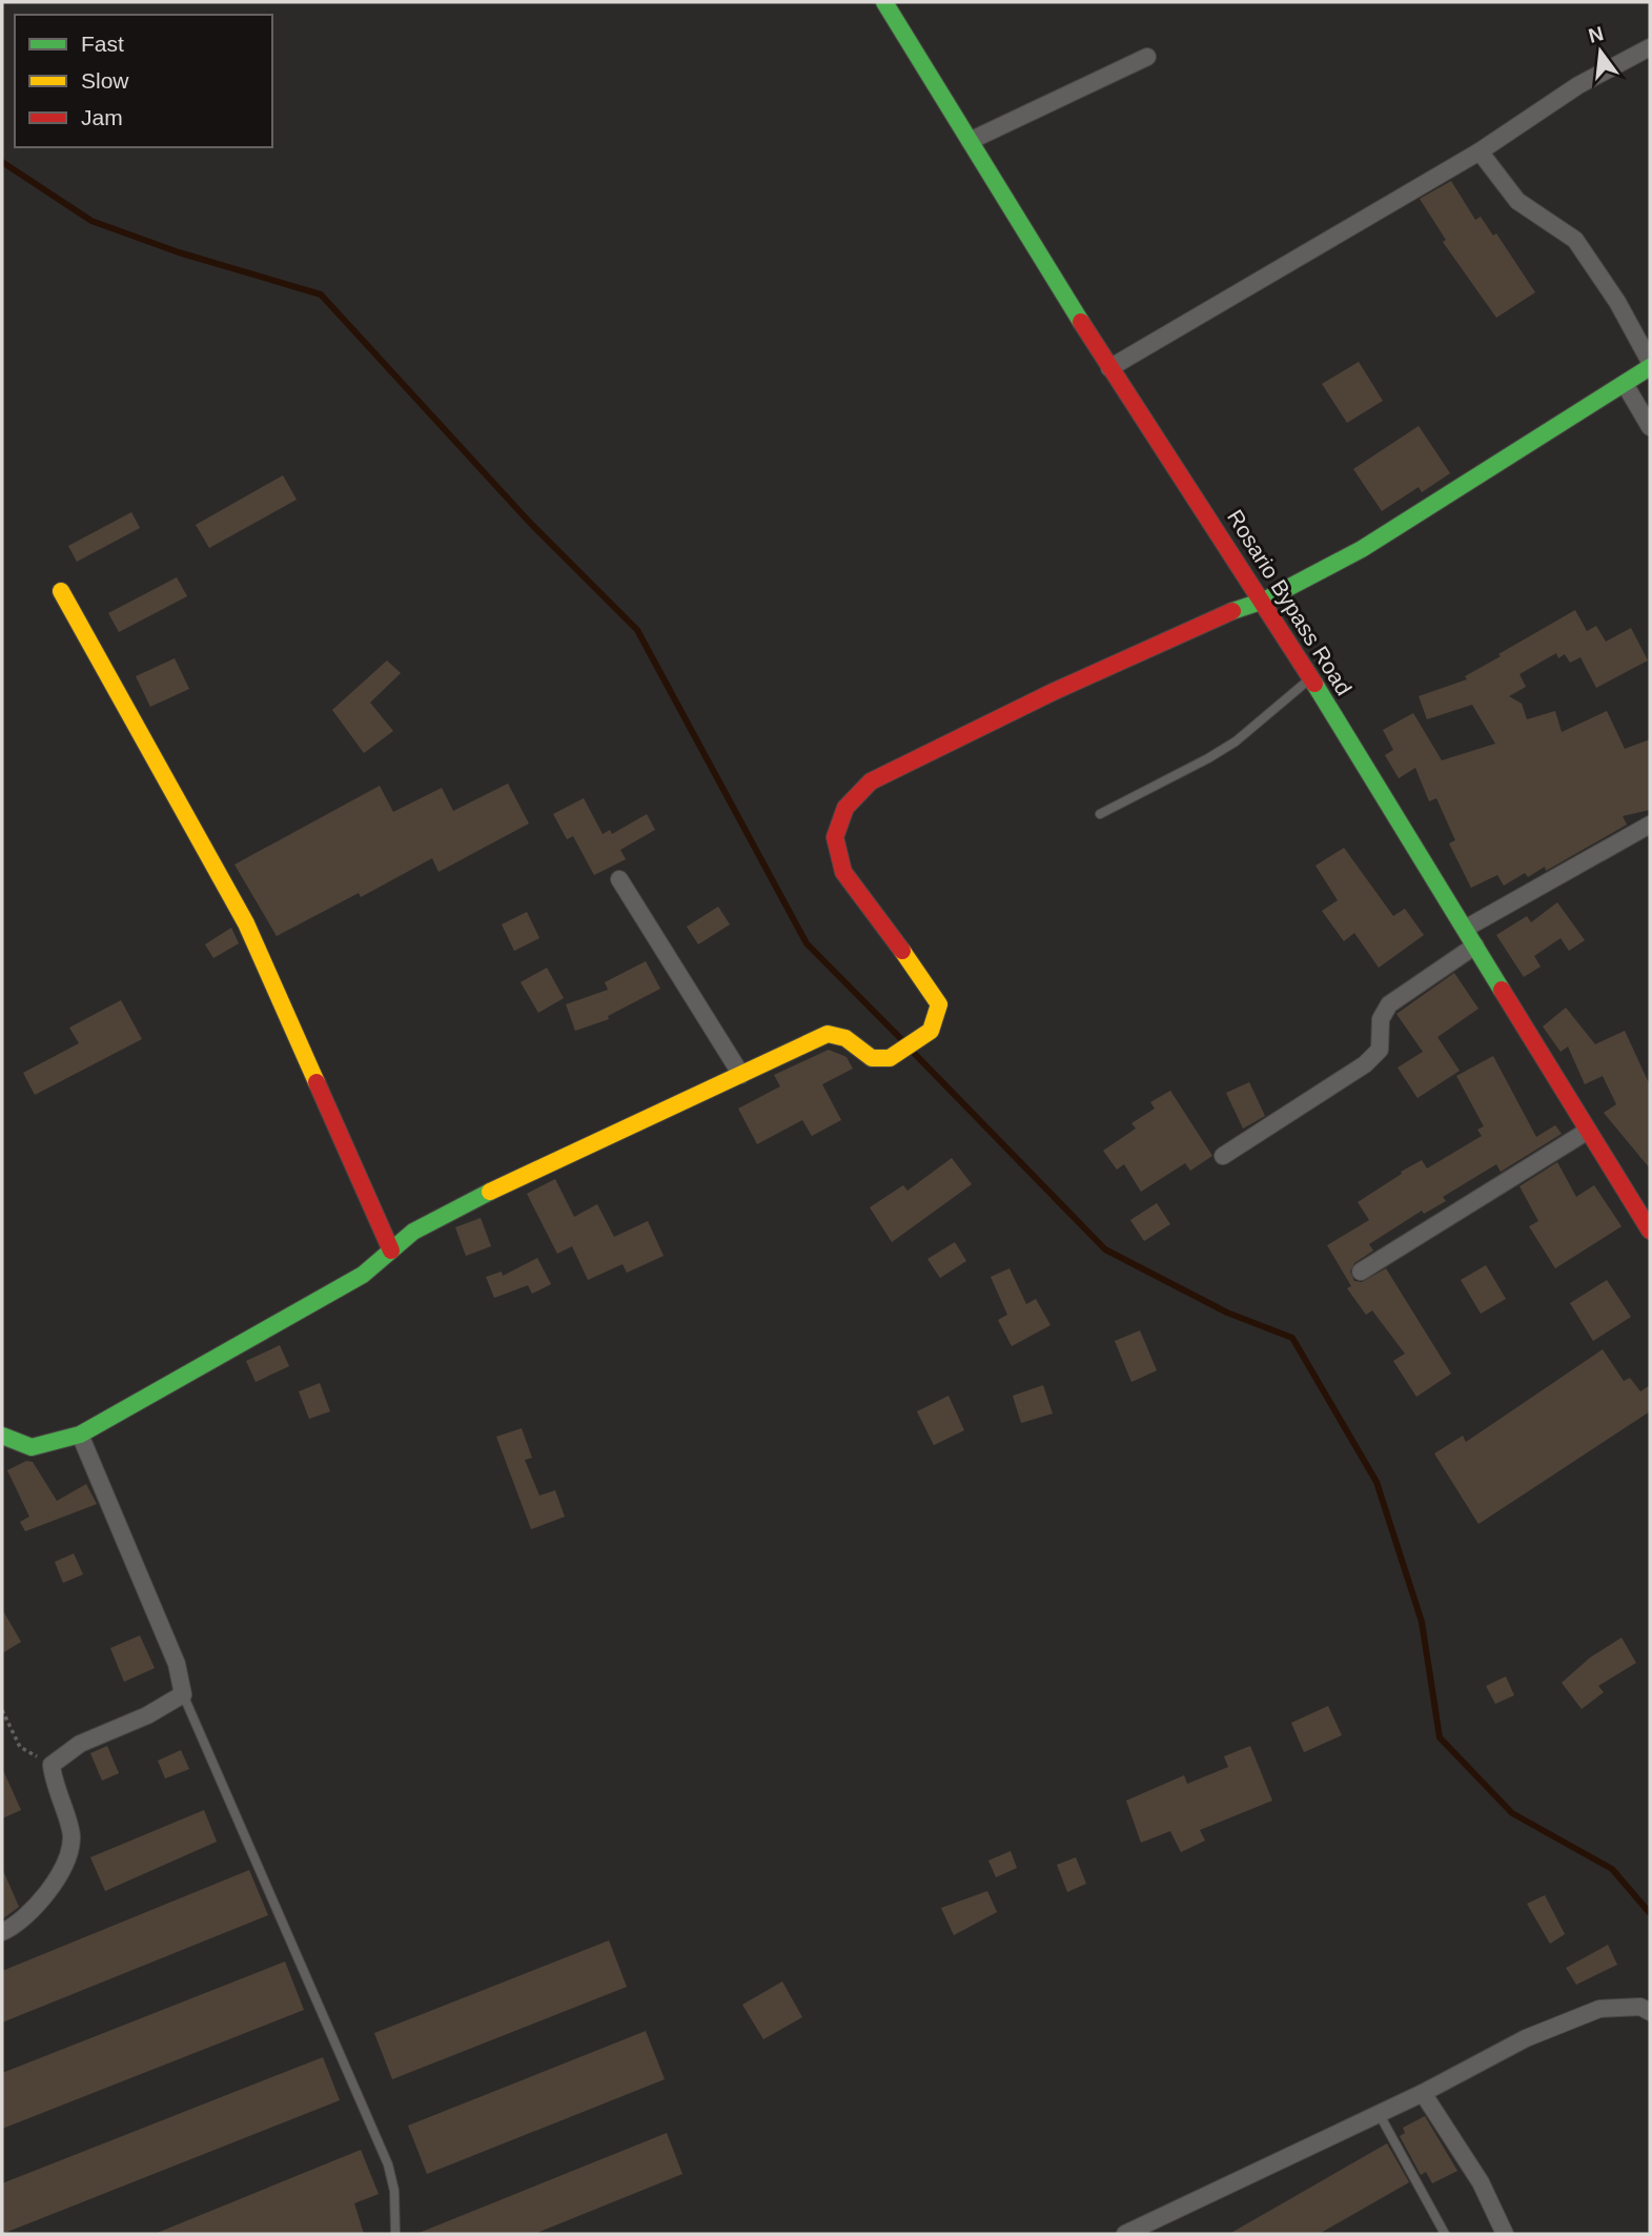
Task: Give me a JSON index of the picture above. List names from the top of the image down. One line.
{"streets":{"street":["Rosario Bypass Road"]},"legend":["Fast","Slow","Jam"],"north":"top"}
